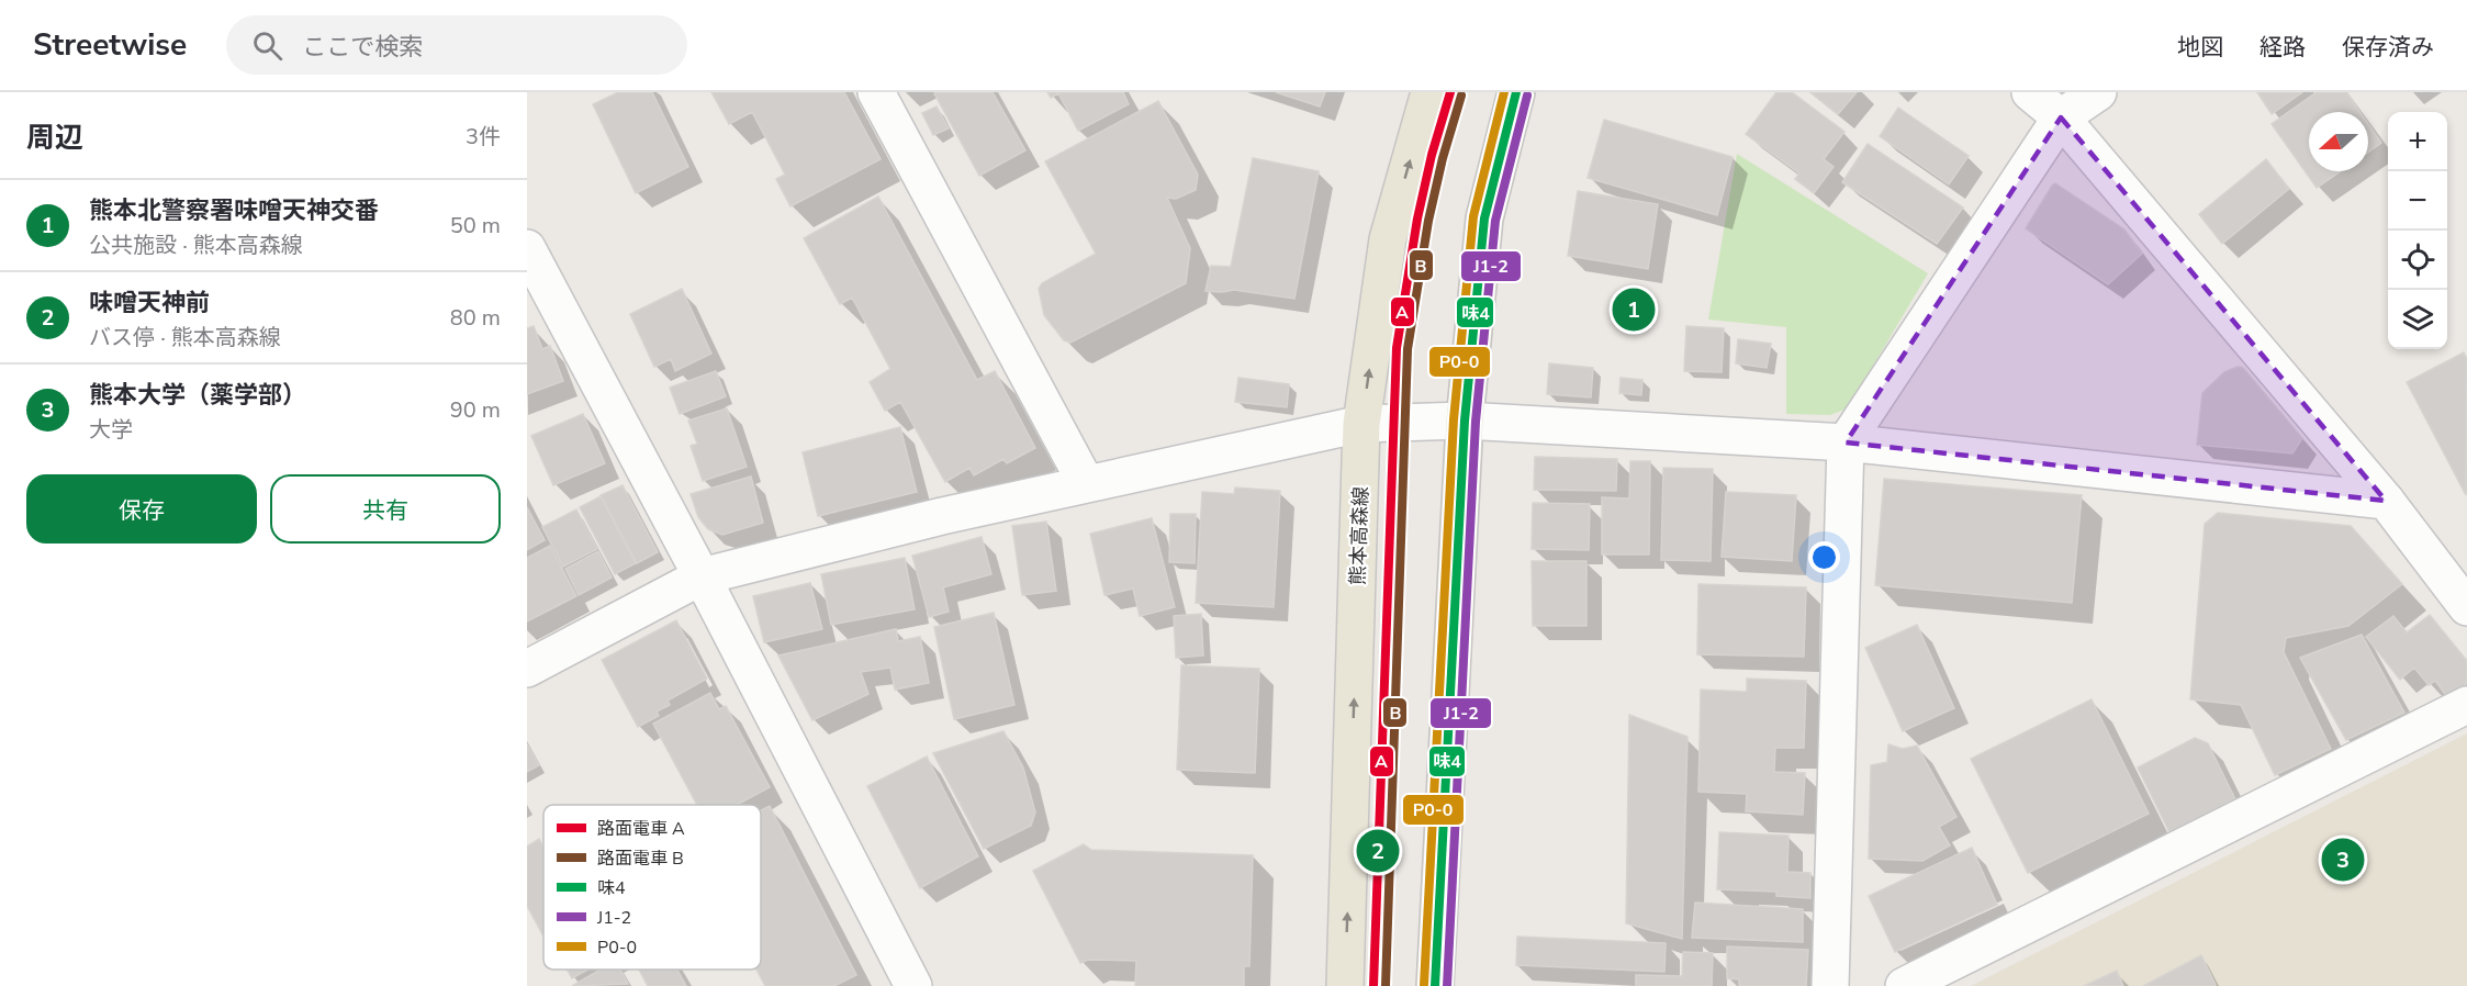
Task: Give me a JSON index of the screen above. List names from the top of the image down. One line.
{"streets":{"main road":["熊本高森線"]},"lines":["tram line A","transit line 味4","transit line P0-0","tram line B","transit line J1-2"],"legend":["路面電車 A","路面電車 B","味4","J1-2","P0-0"],"north":"left","page":{"header":"Streetwise","search":"ここで検索","nav":["地図","経路","保存済み"],"heading":["周辺","3件"],"map_buttons":["+","−"],"list":[{"mark":"1","name":"熊本北警察署味噌天神交番","note":"公共施設 · 熊本高森線","value":"50 m"},{"mark":"2","name":"味噌天神前","note":"バス停 · 熊本高森線","value":"80 m"},{"mark":"3","name":"熊本大学（薬学部）","note":"大学","value":"90 m"}],"pins":["1","2","3"],"buttons":["保存","共有"]}}
